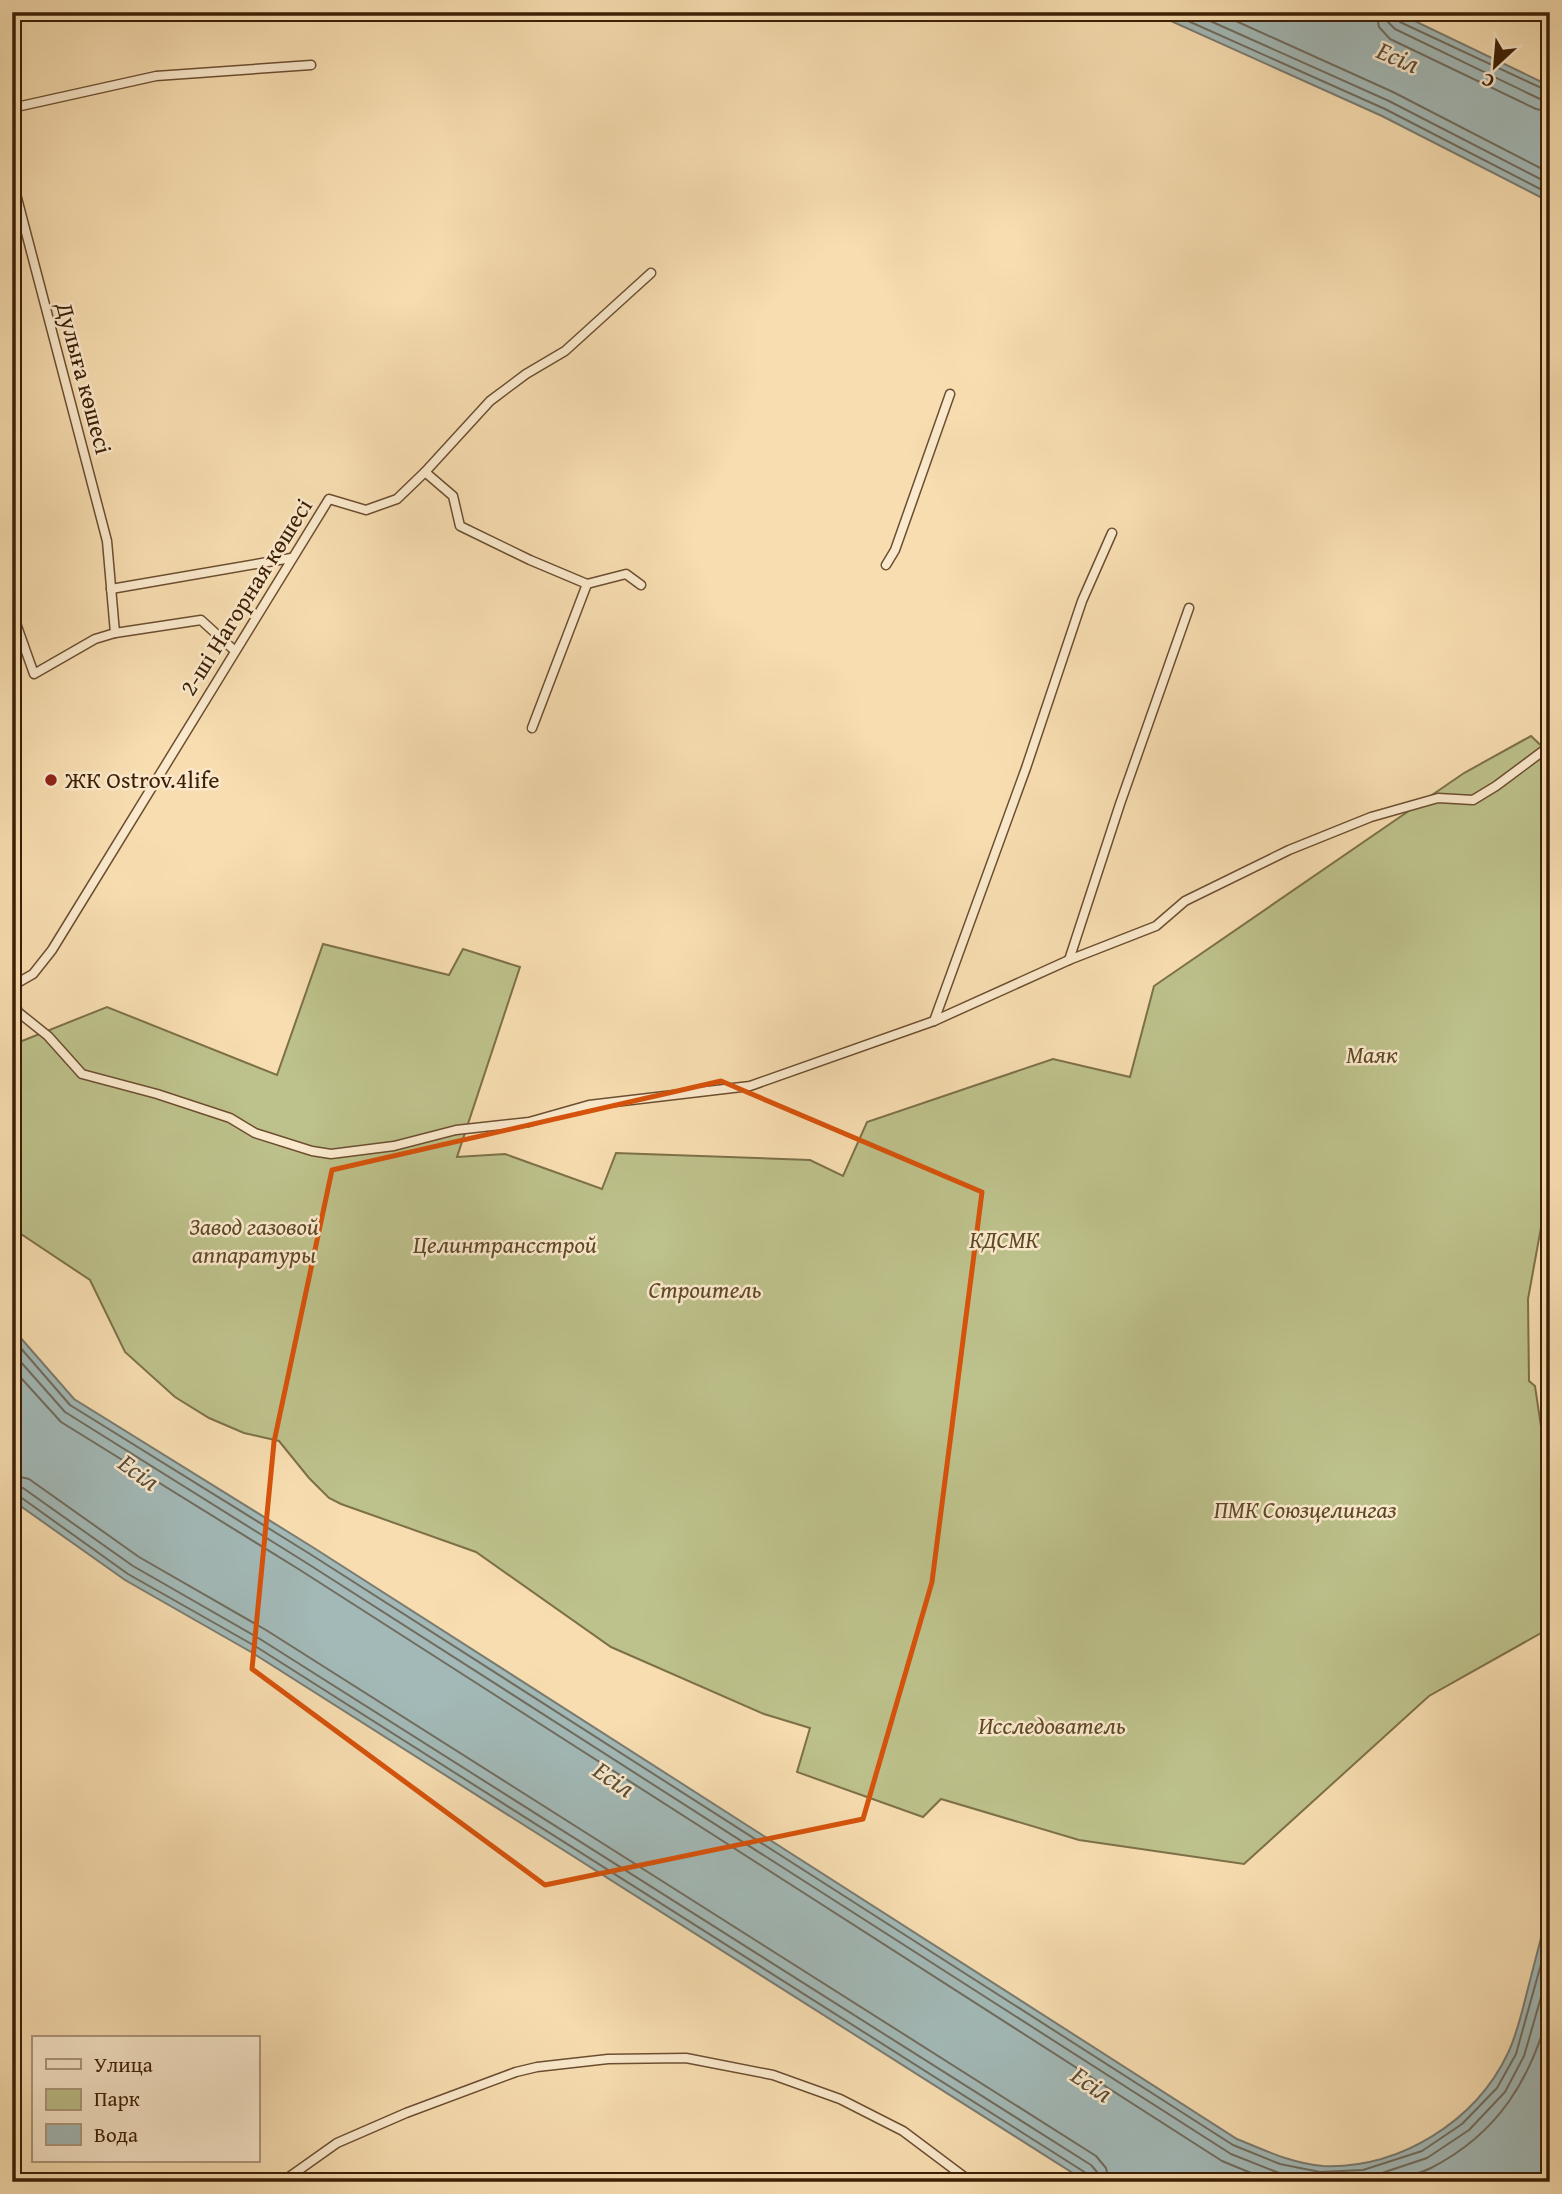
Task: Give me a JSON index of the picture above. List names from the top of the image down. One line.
{"streets":{"street":["Дулыға көшесі","2-ші Нагорная көшесі"]},"water":["Есіл"],"parks":["Маяк","Завод газовой аппаратуры","КДСМК","Целинтрансстрой","Строитель","ПМК Союзцелингаз","Исследователь"],"places":["ЖК Ostrov.4life"],"legend":["Улица","Парк","Вода"],"north":"bottom left"}
